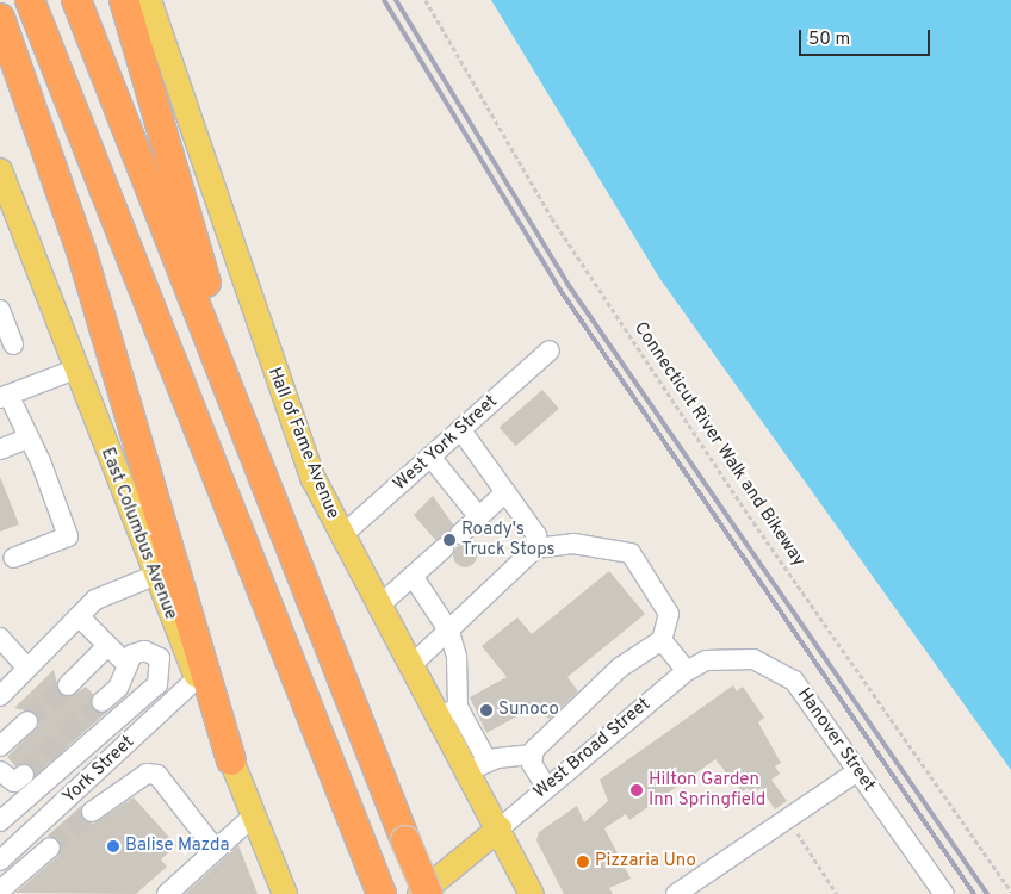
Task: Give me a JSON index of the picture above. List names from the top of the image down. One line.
{"streets":{"main road":["Hall of Fame Avenue","East Columbus Avenue"],"street":["West York Street","Hanover Street","West Broad Street","York Street"],"path":["Connecticut River Walk and Bikeway"]},"crossings":[["Hall of Fame Avenue","West York Street"],["Hall of Fame Avenue","West Broad Street"],["East Columbus Avenue","York Street"],["Hanover Street","West Broad Street"]],"places":["Roady's Truck Stops","Sunoco","Hilton Garden Inn Springfield","Balise Mazda","Pizzaria Uno"],"scale_bar":"50 m"}
